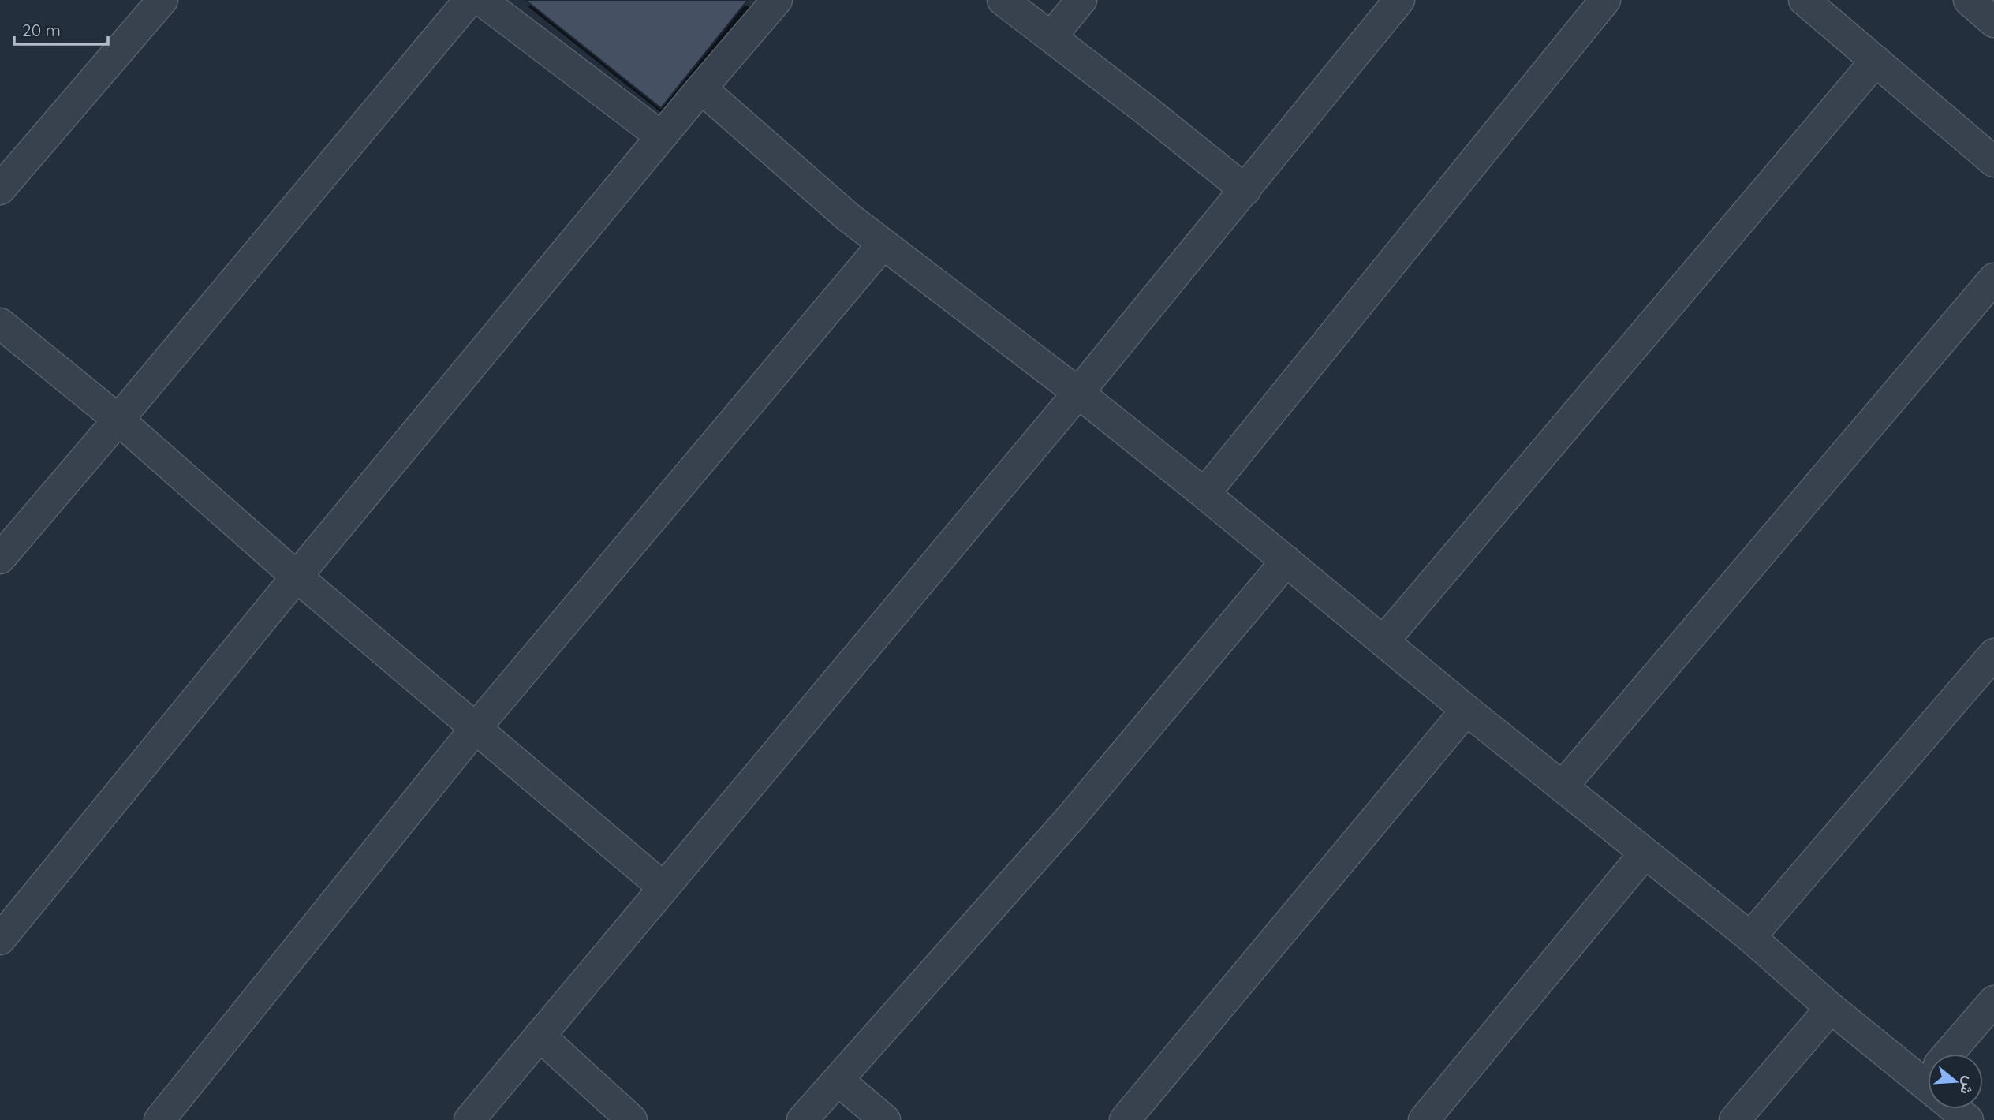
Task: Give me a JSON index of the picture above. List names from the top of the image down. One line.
{"scale_bar":"20 m","north":"right"}
